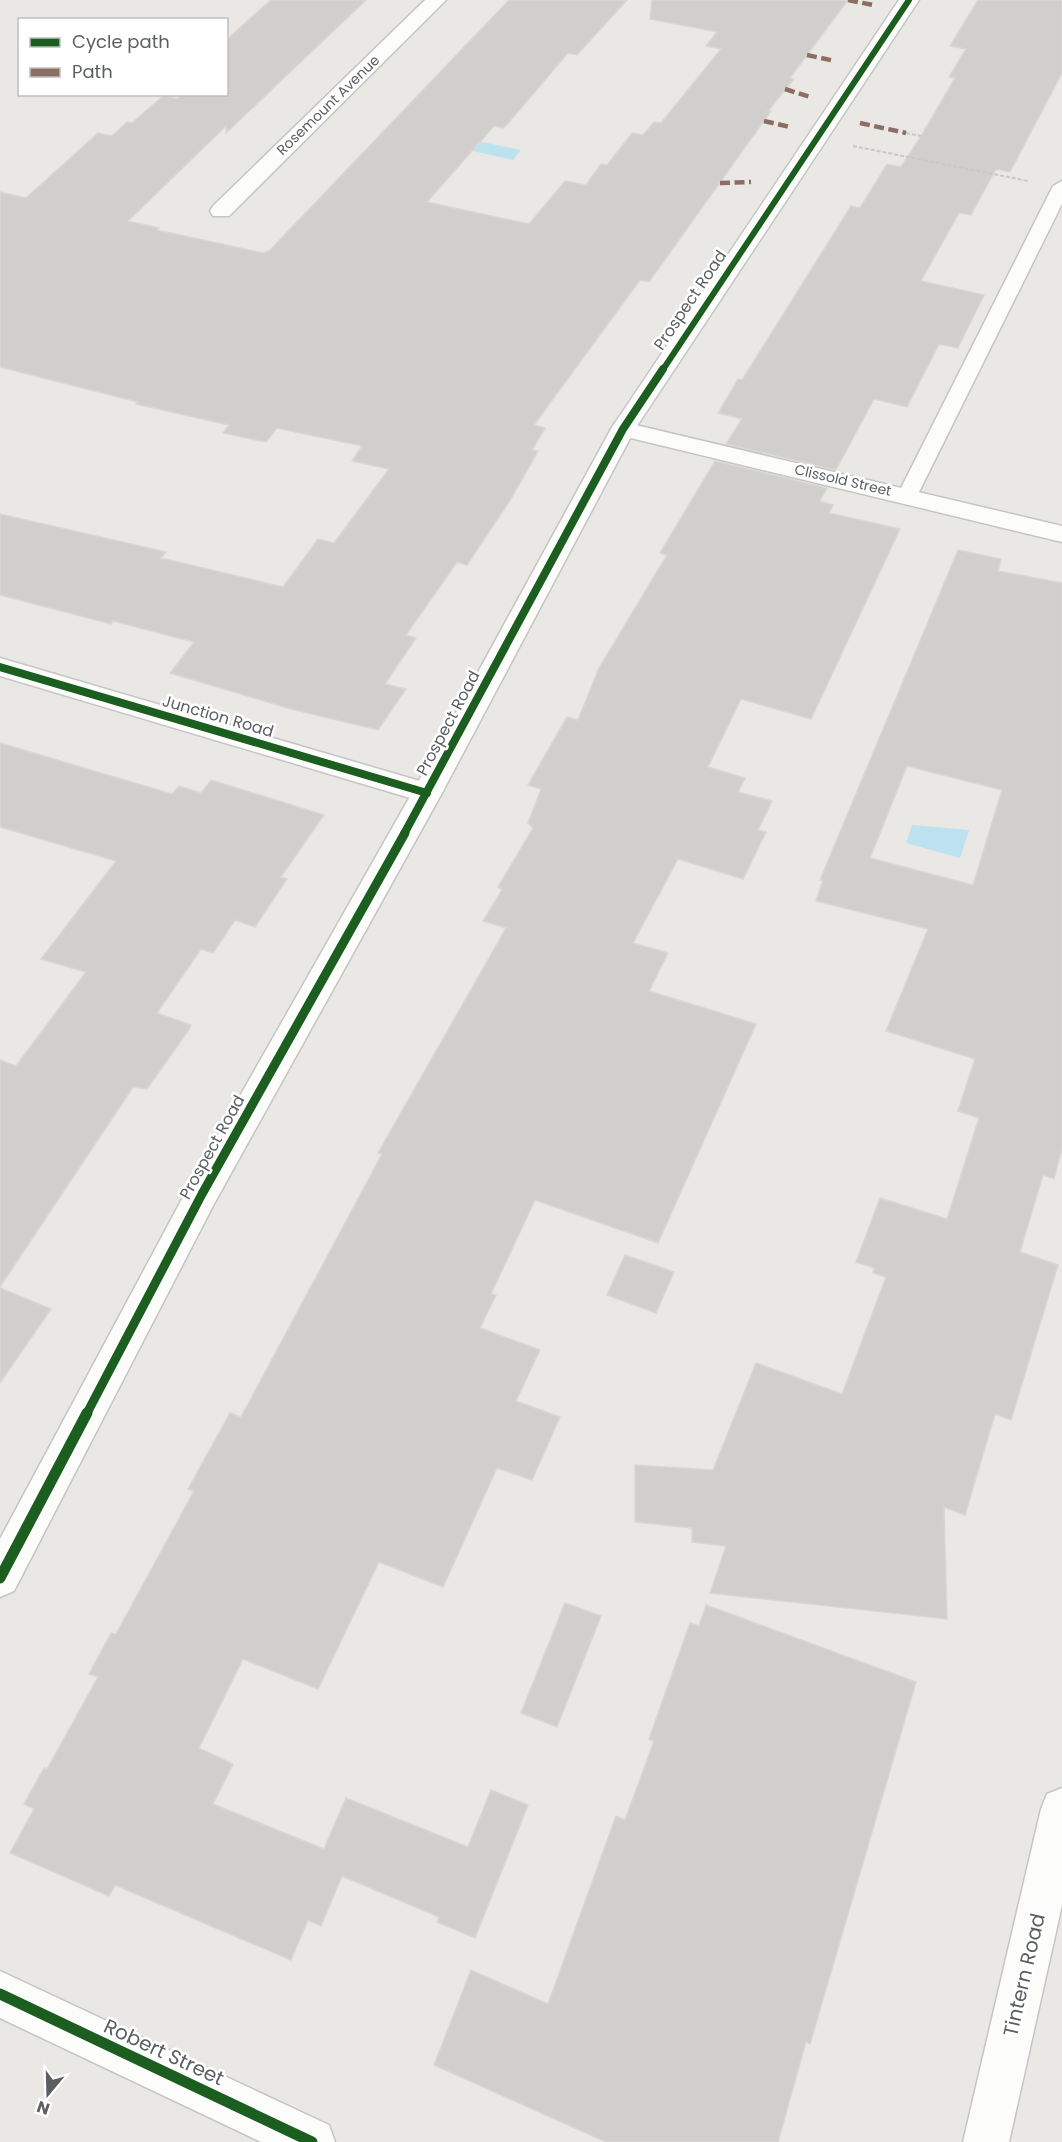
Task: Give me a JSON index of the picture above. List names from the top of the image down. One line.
{"streets":{"street":["Rosemount Avenue","Prospect Road","Clissold Street","Junction Road","Tintern Road","Robert Street"]},"crossings":[["Prospect Road","Clissold Street"],["Prospect Road","Junction Road"]],"legend":["Cycle path","Path"],"north":"bottom"}
